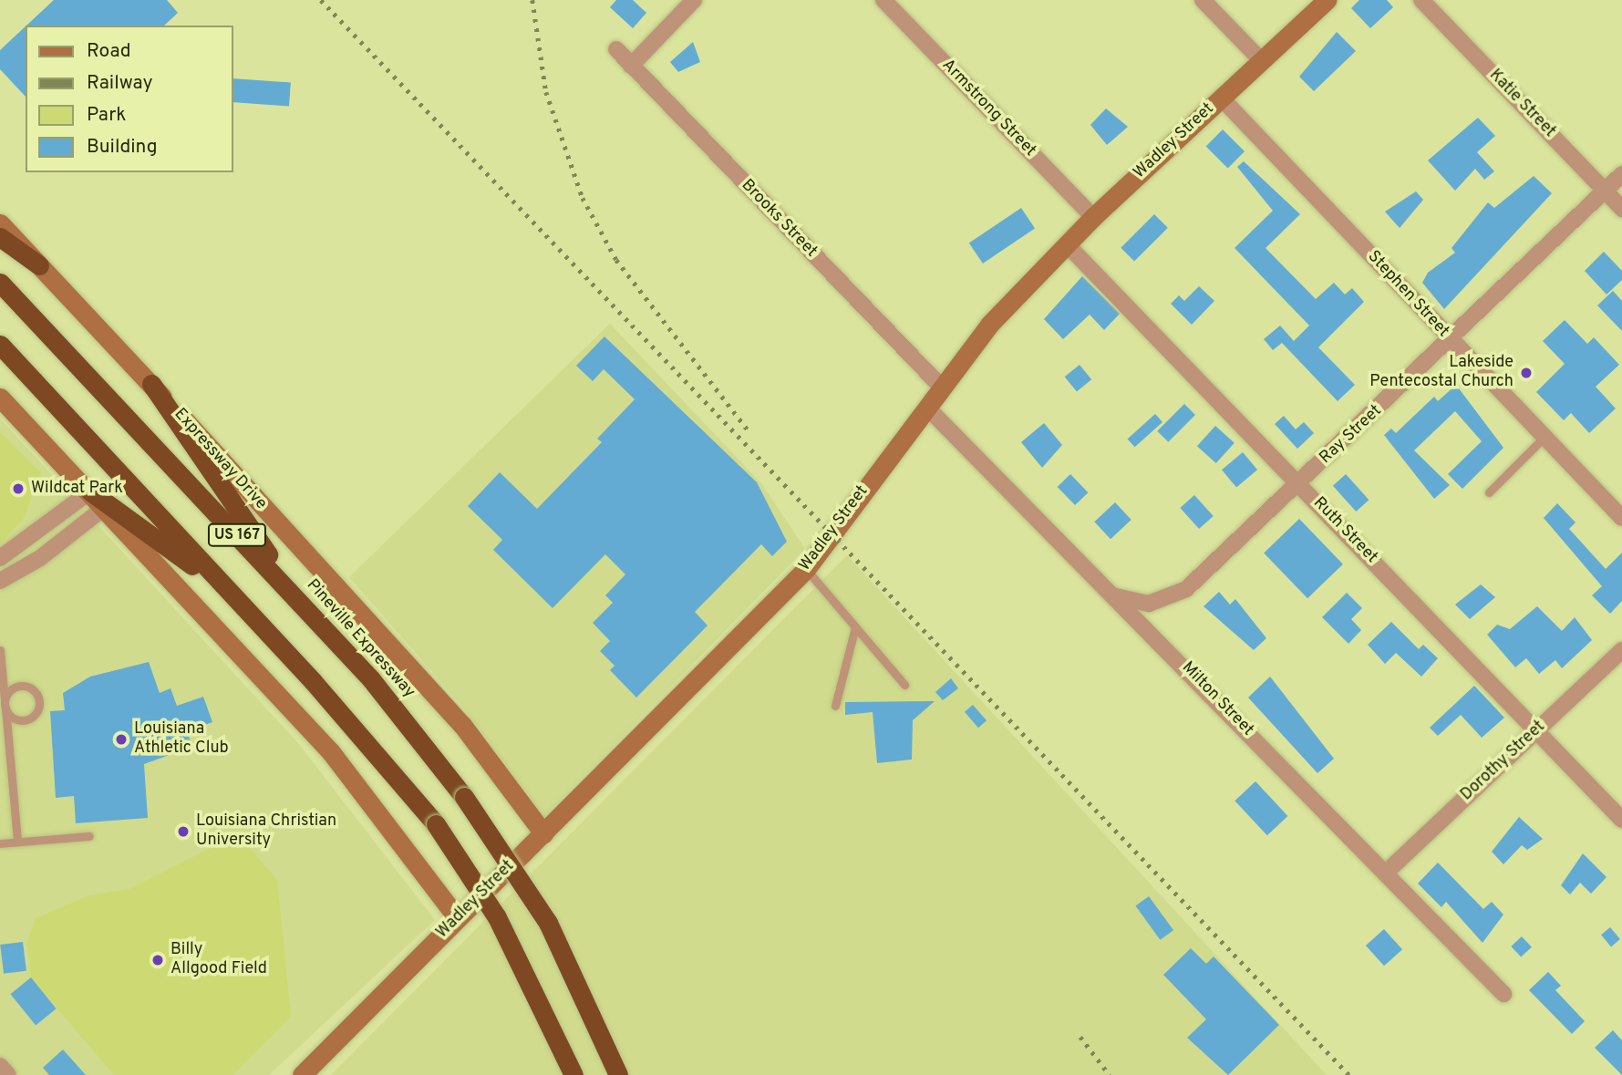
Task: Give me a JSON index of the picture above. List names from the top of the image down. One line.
{"streets":{"highway":["US 167","Pineville Expressway"],"main road":["Wadley Street","Expressway Drive"],"street":["Katie Street","Armstrong Street","Brooks Street","Stephen Street","Ray Street","Ruth Street","Milton Street","Dorothy Street"]},"crossings":[["Katie Street","Ray Street"],["Armstrong Street","Wadley Street"],["Wadley Street","Brooks Street"],["Wadley Street","Stephen Street"],["Wadley Street","Expressway Drive"],["Wadley Street","Ruth Street"],["Wadley Street","Milton Street"],["Stephen Street","Ray Street"],["Ray Street","Ruth Street"],["Ray Street","Milton Street"],["Ruth Street","Dorothy Street"],["Milton Street","Dorothy Street"]],"places":["Lakeside Pentecostal Church","Wildcat Park","Louisiana Athletic Club","Louisiana Christian University","Billy Allgood Field"],"legend":["Road","Railway","Park","Building"]}
